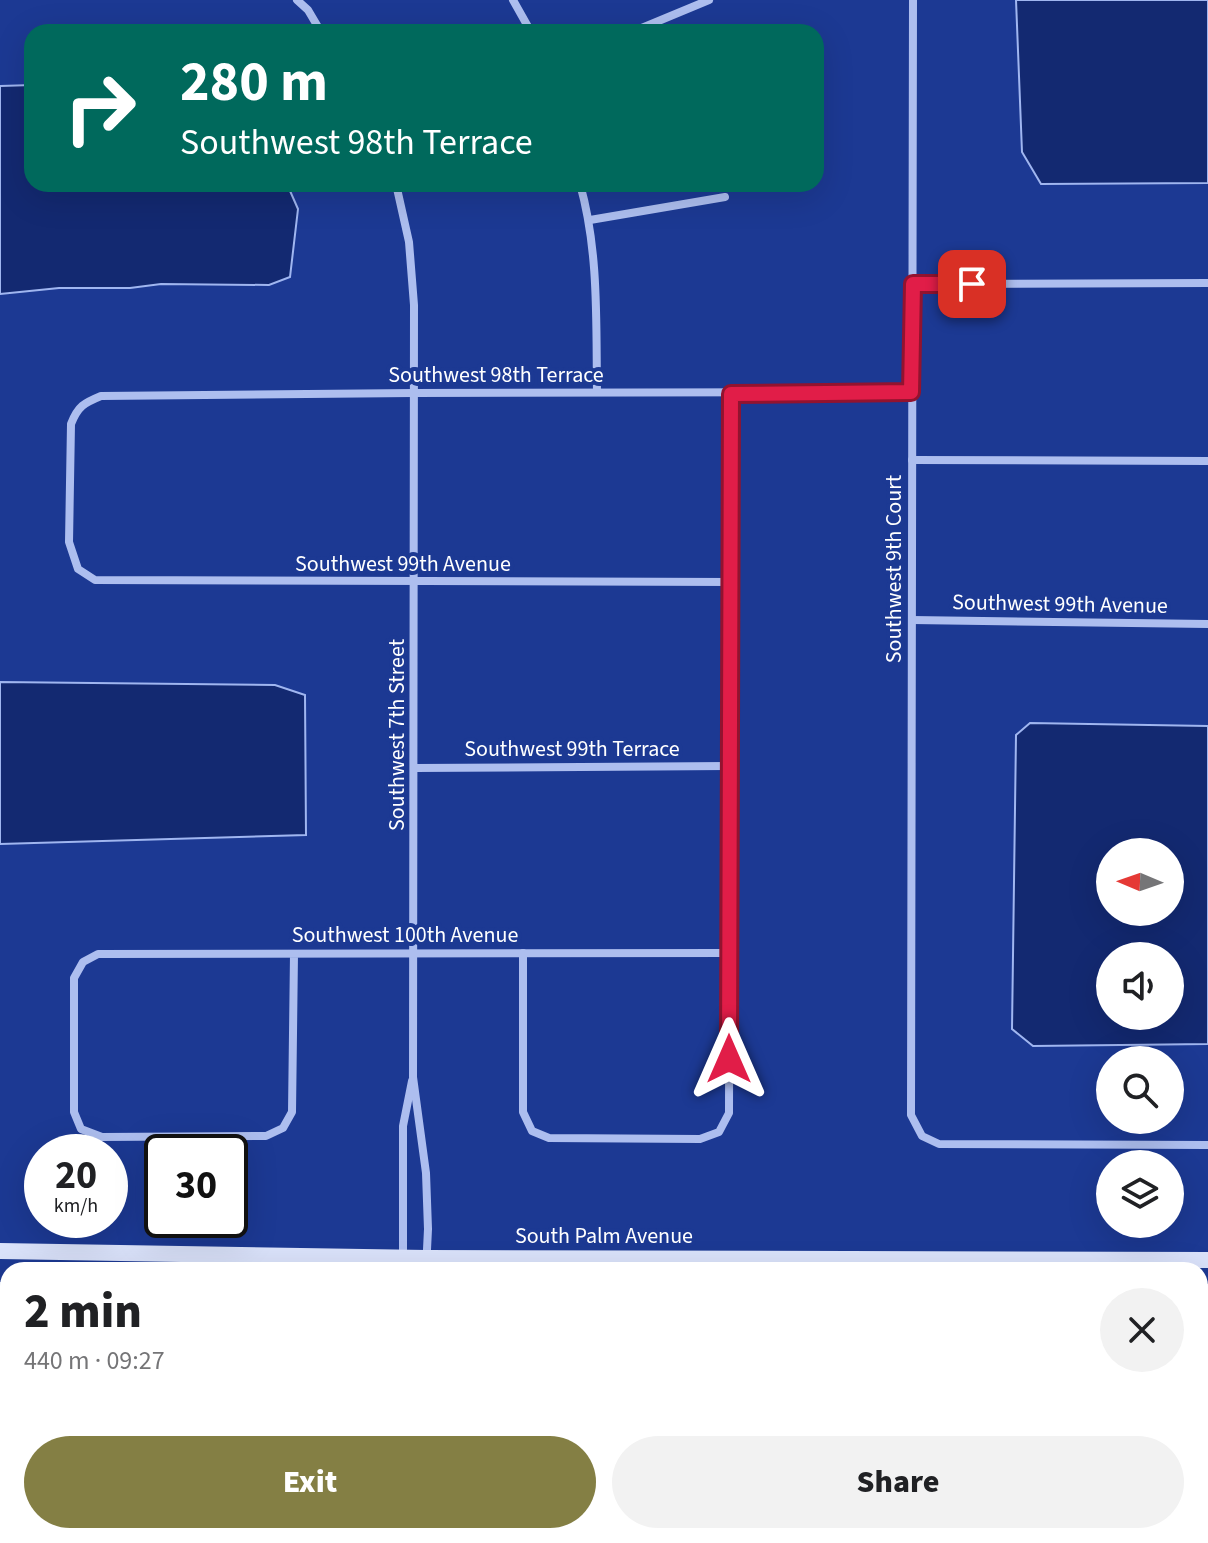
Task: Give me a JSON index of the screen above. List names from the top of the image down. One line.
{"streets":{"main road":["South Palm Avenue"],"street":["Southwest 98th Terrace","Southwest 99th Avenue","Southwest 9th Court","Southwest 7th Street","Southwest 99th Terrace","Southwest 100th Avenue"]},"crossings":[["Southwest 98th Terrace","Southwest 99th Avenue"],["Southwest 98th Terrace","Southwest 9th Court"],["Southwest 98th Terrace","Southwest 7th Street"],["Southwest 99th Avenue","Southwest 9th Court"],["Southwest 99th Avenue","Southwest 7th Street"],["Southwest 7th Street","Southwest 99th Terrace"],["Southwest 7th Street","Southwest 100th Avenue"]],"north":"left","page":{"turn":["280 m","Southwest 98th Terrace"],"speed":"20 km/h","limit":"30","heading":["2 min","440 m · 09:27"],"buttons":["Exit","Share"]}}
